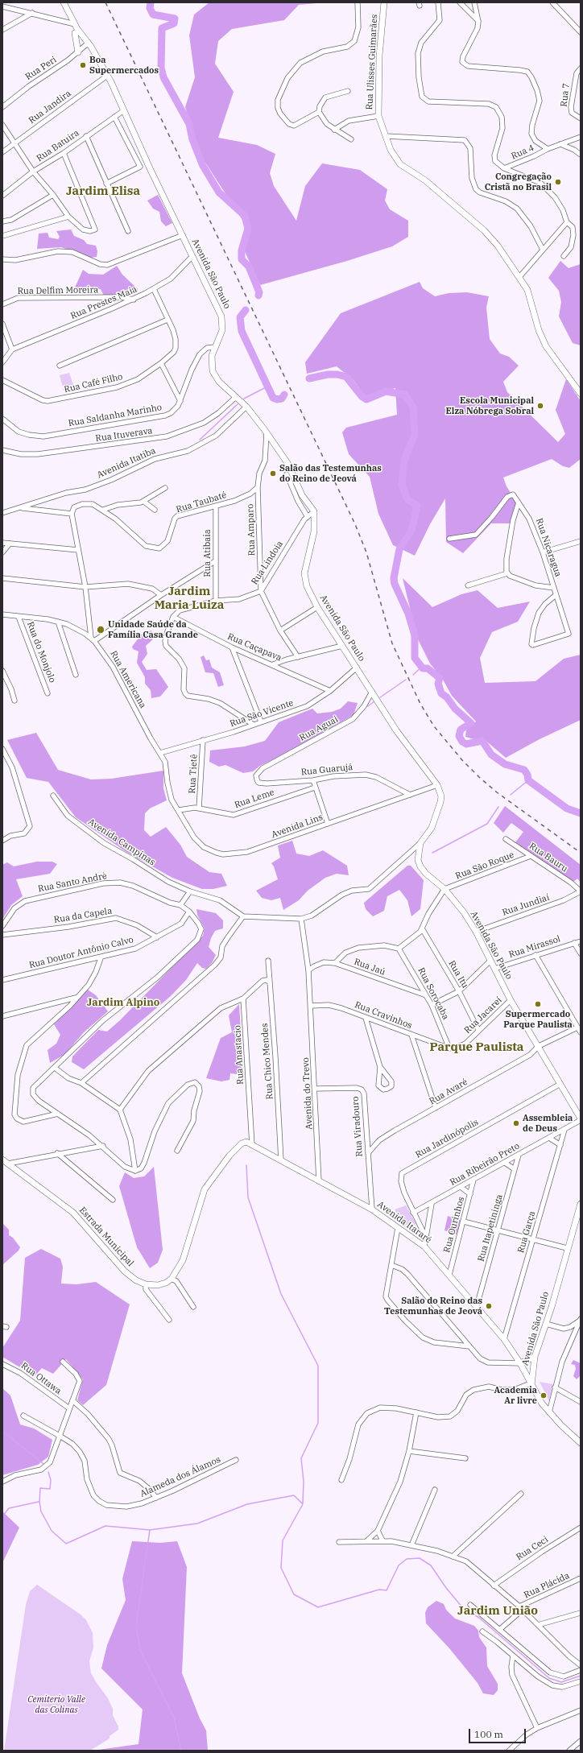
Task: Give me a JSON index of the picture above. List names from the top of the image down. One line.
{"streets":{"main road":["Rua Ulisses Guimarães","Avenida São Paulo","Avenida Itararé","Estrada Municipal"],"street":["Rua Peri","Rua 7","Rua Jandira","Rua Batuira","Rua 4","Rua Delfim Moreira","Rua Prestes Maia","Rua Café Filho","Rua Saldanha Marinho","Rua Ituverava","Avenida Itatiba","Rua Taubaté","Rua Amparo","Rua Nicaragua","Rua Atibaia","Rua Lindoia","Rua Caçapava","Rua do Monjolo","Rua Americana","Rua São Vicente","Rua Aguai","Rua Guarujá","Rua Tietê","Rua Leme","Avenida Lins","Avenida Campinas","Rua Bauru","Rua São Roque","Rua Santo Andrè","Rua Jundiaí","Rua da Capela","Rua Mirassol","Rua Doutor Antônio Calvo","Rua Jaú","Rua Itu","Rua Sorocaba","Rua Cravinhos","Rua Jacareí","Rua Anastacio","Rua Chico Mendes","Rua Avaré","Avenida do Trevo","Rua Viradouro","Rua Jardinópolis","Rua Ribeirão Preto","Rua Ourinhos","Rua Itapetininga","Rua Garça","Rua Ottawa","Alameda dos Álamos","Rua Ceci","Rua Plácida"]},"crossings":[["Rua Peri","Avenida São Paulo"],["Rua Jandira","Avenida São Paulo"],["Rua Batuira","Avenida São Paulo"],["Avenida São Paulo","Rua Prestes Maia"],["Avenida São Paulo","Rua Saldanha Marinho"],["Avenida São Paulo","Rua Ituverava"],["Avenida São Paulo","Avenida Itatiba"],["Avenida São Paulo","Rua Lindoia"],["Avenida São Paulo","Rua São Vicente"],["Avenida São Paulo","Rua Aguai"],["Avenida São Paulo","Avenida Lins"],["Avenida São Paulo","Rua São Roque"],["Avenida São Paulo","Rua Jundiaí"],["Avenida São Paulo","Rua Mirassol"],["Avenida São Paulo","Rua Jacareí"],["Avenida São Paulo","Rua Avaré"],["Avenida São Paulo","Rua Jardinópolis"],["Avenida São Paulo","Rua Ribeirão Preto"],["Avenida São Paulo","Avenida Itararé"],["Rua Delfim Moreira","Rua Prestes Maia"],["Rua Prestes Maia","Rua Café Filho"],["Rua Taubaté","Rua Amparo"],["Rua Taubaté","Rua Atibaia"],["Rua Taubaté","Rua Americana"],["Rua Amparo","Rua Lindoia"],["Rua Atibaia","Rua Lindoia"],["Rua Lindoia","Rua Caçapava"],["Rua Caçapava","Rua São Vicente"],["Rua Americana","Rua São Vicente"],["Rua Americana","Rua Leme"],["Rua Americana","Avenida Lins"],["Rua São Vicente","Rua Tietê"],["Rua Aguai","Rua Guarujá"],["Rua Guarujá","Avenida Lins"],["Rua Tietê","Rua Leme"],["Rua Leme","Avenida Lins"],["Rua Bauru","Rua São Roque"],["Rua Bauru","Rua Jundiaí"],["Rua da Capela","Rua Doutor Antônio Calvo"],["Rua Jaú","Rua Sorocaba"],["Rua Jaú","Avenida do Trevo"],["Rua Itu","Rua Jacareí"],["Rua Sorocaba","Rua Cravinhos"],["Rua Sorocaba","Rua Jacareí"],["Rua Cravinhos","Rua Jacareí"],["Rua Cravinhos","Avenida do Trevo"],["Rua Anastacio","Avenida Itararé"],["Rua Chico Mendes","Avenida Itararé"],["Rua Avaré","Rua Viradouro"],["Avenida do Trevo","Rua Viradouro"],["Avenida do Trevo","Avenida Itararé"],["Rua Viradouro","Avenida Itararé"],["Rua Jardinópolis","Rua Ribeirão Preto"],["Rua Ribeirão Preto","Rua Ourinhos"],["Rua Ribeirão Preto","Rua Itapetininga"],["Rua Ribeirão Preto","Rua Garça"],["Avenida Itararé","Rua Ourinhos"],["Avenida Itararé","Rua Itapetininga"],["Avenida Itararé","Rua Garça"],["Avenida Itararé","Estrada Municipal"]],"districts":["Jardim Elisa","Jardim Maria Luiza","Jardim Alpino","Parque Paulista","Jardim União"],"parks":["Cemiterio Valle das Colinas"],"places":["Boa Supermercados","Congregação Cristã no Brasil","Escola Municipal Elza Nóbrega Sobral","Salão das Testemunhas do Reino de Jeová","Unidade Saúde da Família Casa Grande","Supermercado Parque Paulista","Assembleia de Deus","Salão do Reino das Testemunhas de Jeová","Academia Ar livre"],"scale_bar":"100 m"}
